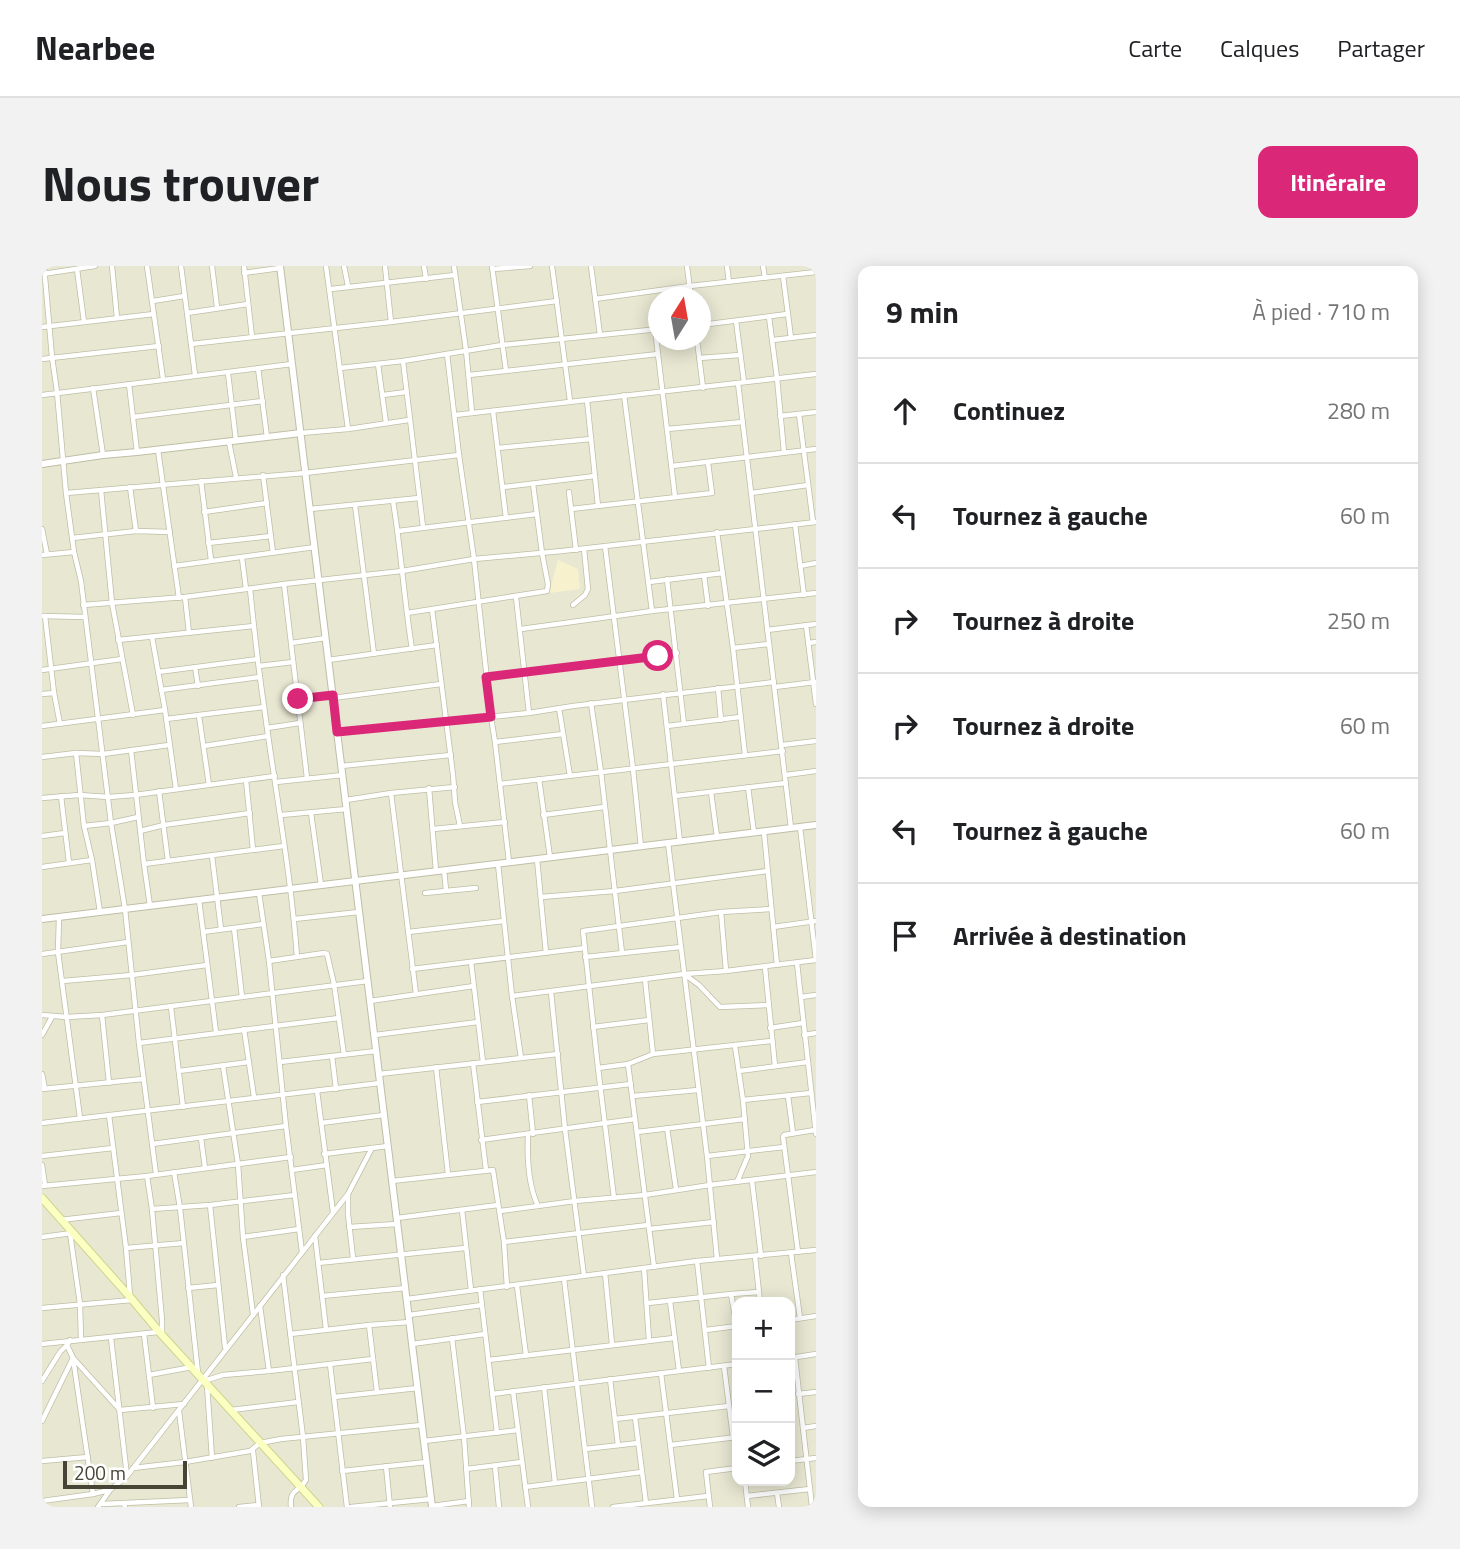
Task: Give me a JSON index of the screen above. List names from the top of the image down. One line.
{"scale_bar":"200 m","north":"top","page":{"header":"Nearbee","nav":["Carte","Calques","Partager"],"title":"Nous trouver","buttons":"Itinéraire","heading":["9 min","À pied · 710 m"],"list":[["Continuez","280 m"],["Tournez à gauche","60 m"],["Tournez à droite","250 m"],["Tournez à droite","60 m"],["Tournez à gauche","60 m"],"Arrivée à destination"],"map_buttons":["+","−"],"scale":"200 m"}}
